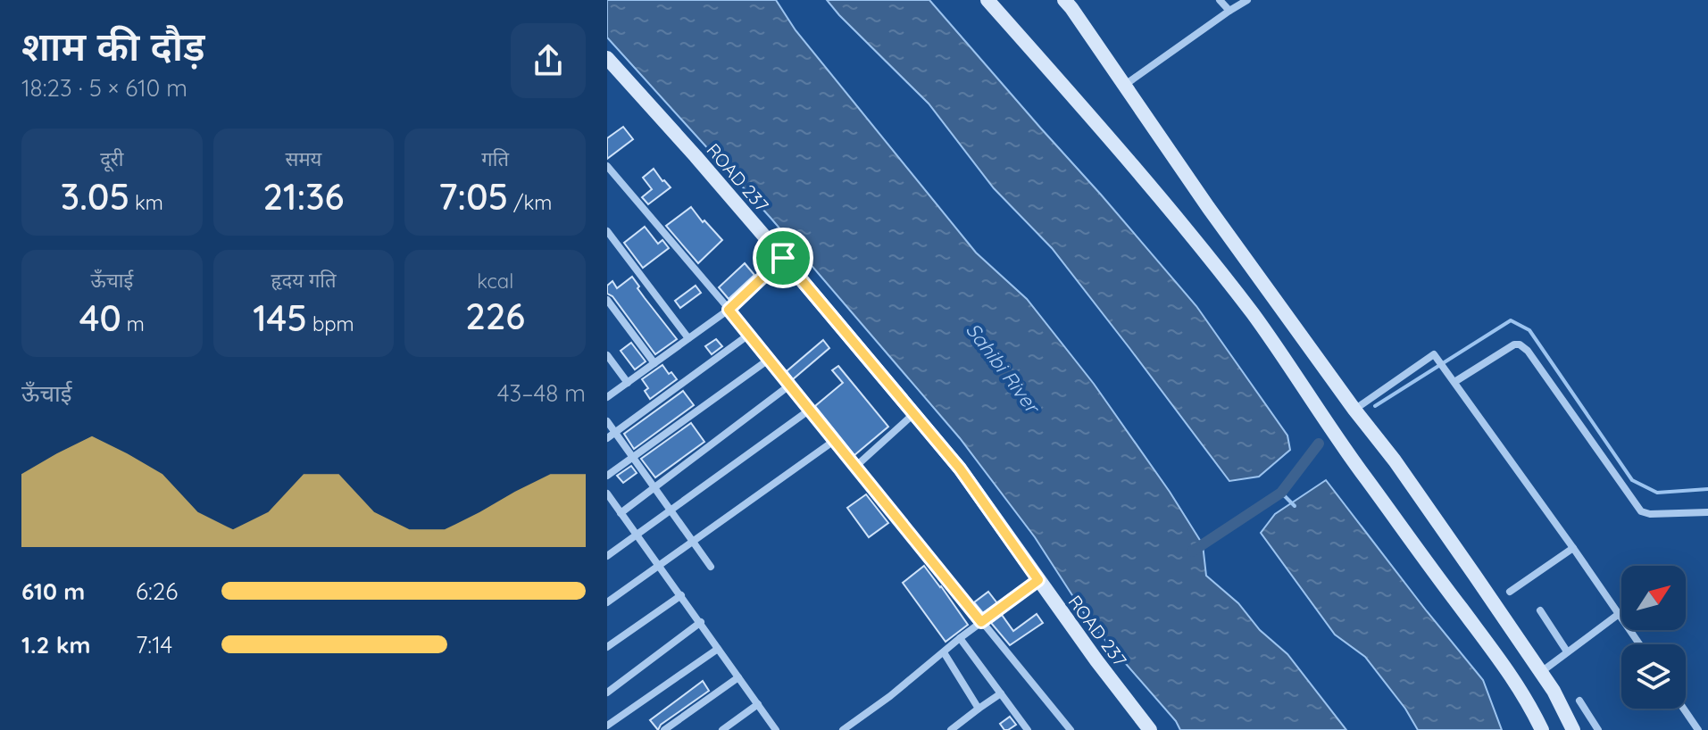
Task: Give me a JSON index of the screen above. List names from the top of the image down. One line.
{"streets":{"street":["ROAD 237"]},"water":["Sahibi River"],"north":"top right","page":{"heading":["शाम की दौड़","18:23 · 5 × 610 m"],"stats":[["दूरी","3.05 km"],["समय","21:36"],["गति","7:05 /km"],["ऊँचाई","40 m"],["हृदय गति","145 bpm"],["kcal","226"]],"chart":["ऊँचाई","43–48 m"],"list":[{"name":"610 m","note":"6:26"},{"name":"1.2 km","note":"7:14"}]}}
